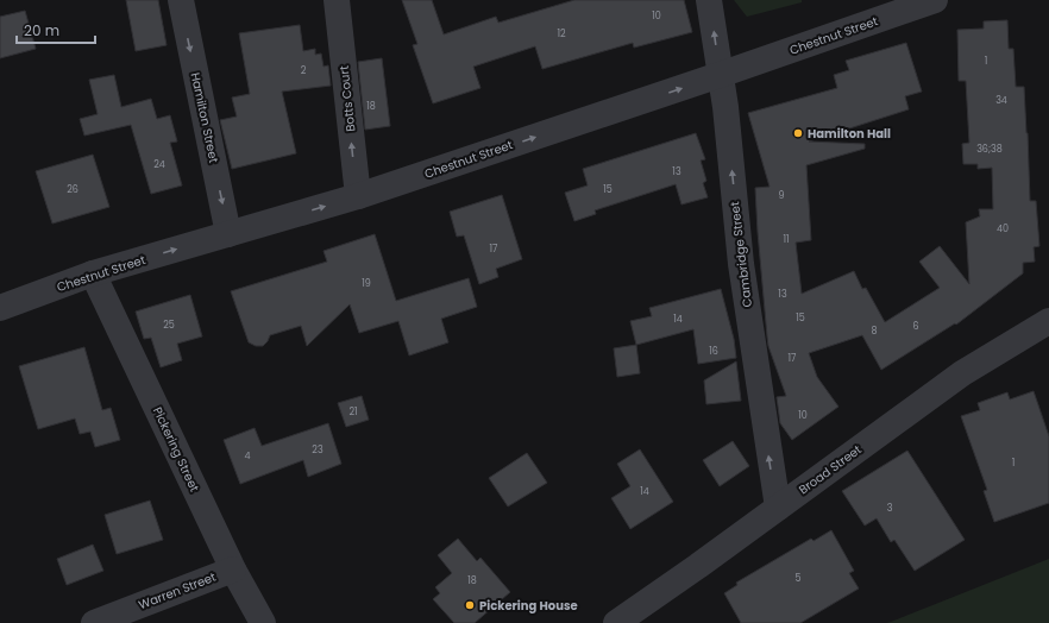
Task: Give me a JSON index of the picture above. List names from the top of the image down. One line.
{"streets":{"street":["Chestnut Street","Botts Court","Hamilton Street","Cambridge Street","Pickering Street","Broad Street","Warren Street"]},"crossings":[["Chestnut Street","Botts Court"],["Chestnut Street","Hamilton Street"],["Chestnut Street","Cambridge Street"],["Chestnut Street","Pickering Street"],["Cambridge Street","Broad Street"],["Pickering Street","Warren Street"]],"one_way":["Chestnut Street","Botts Court","Hamilton Street","Cambridge Street"],"places":["Hamilton Hall","Pickering House"],"house_numbers":["10","12","1","2","34","18","36;38","24","13","26","15","9","40","11","17","19","13","15","14","25","6","8","16","17","21","10","23","4","1","14","3","5","18"],"scale_bar":"20 m"}
